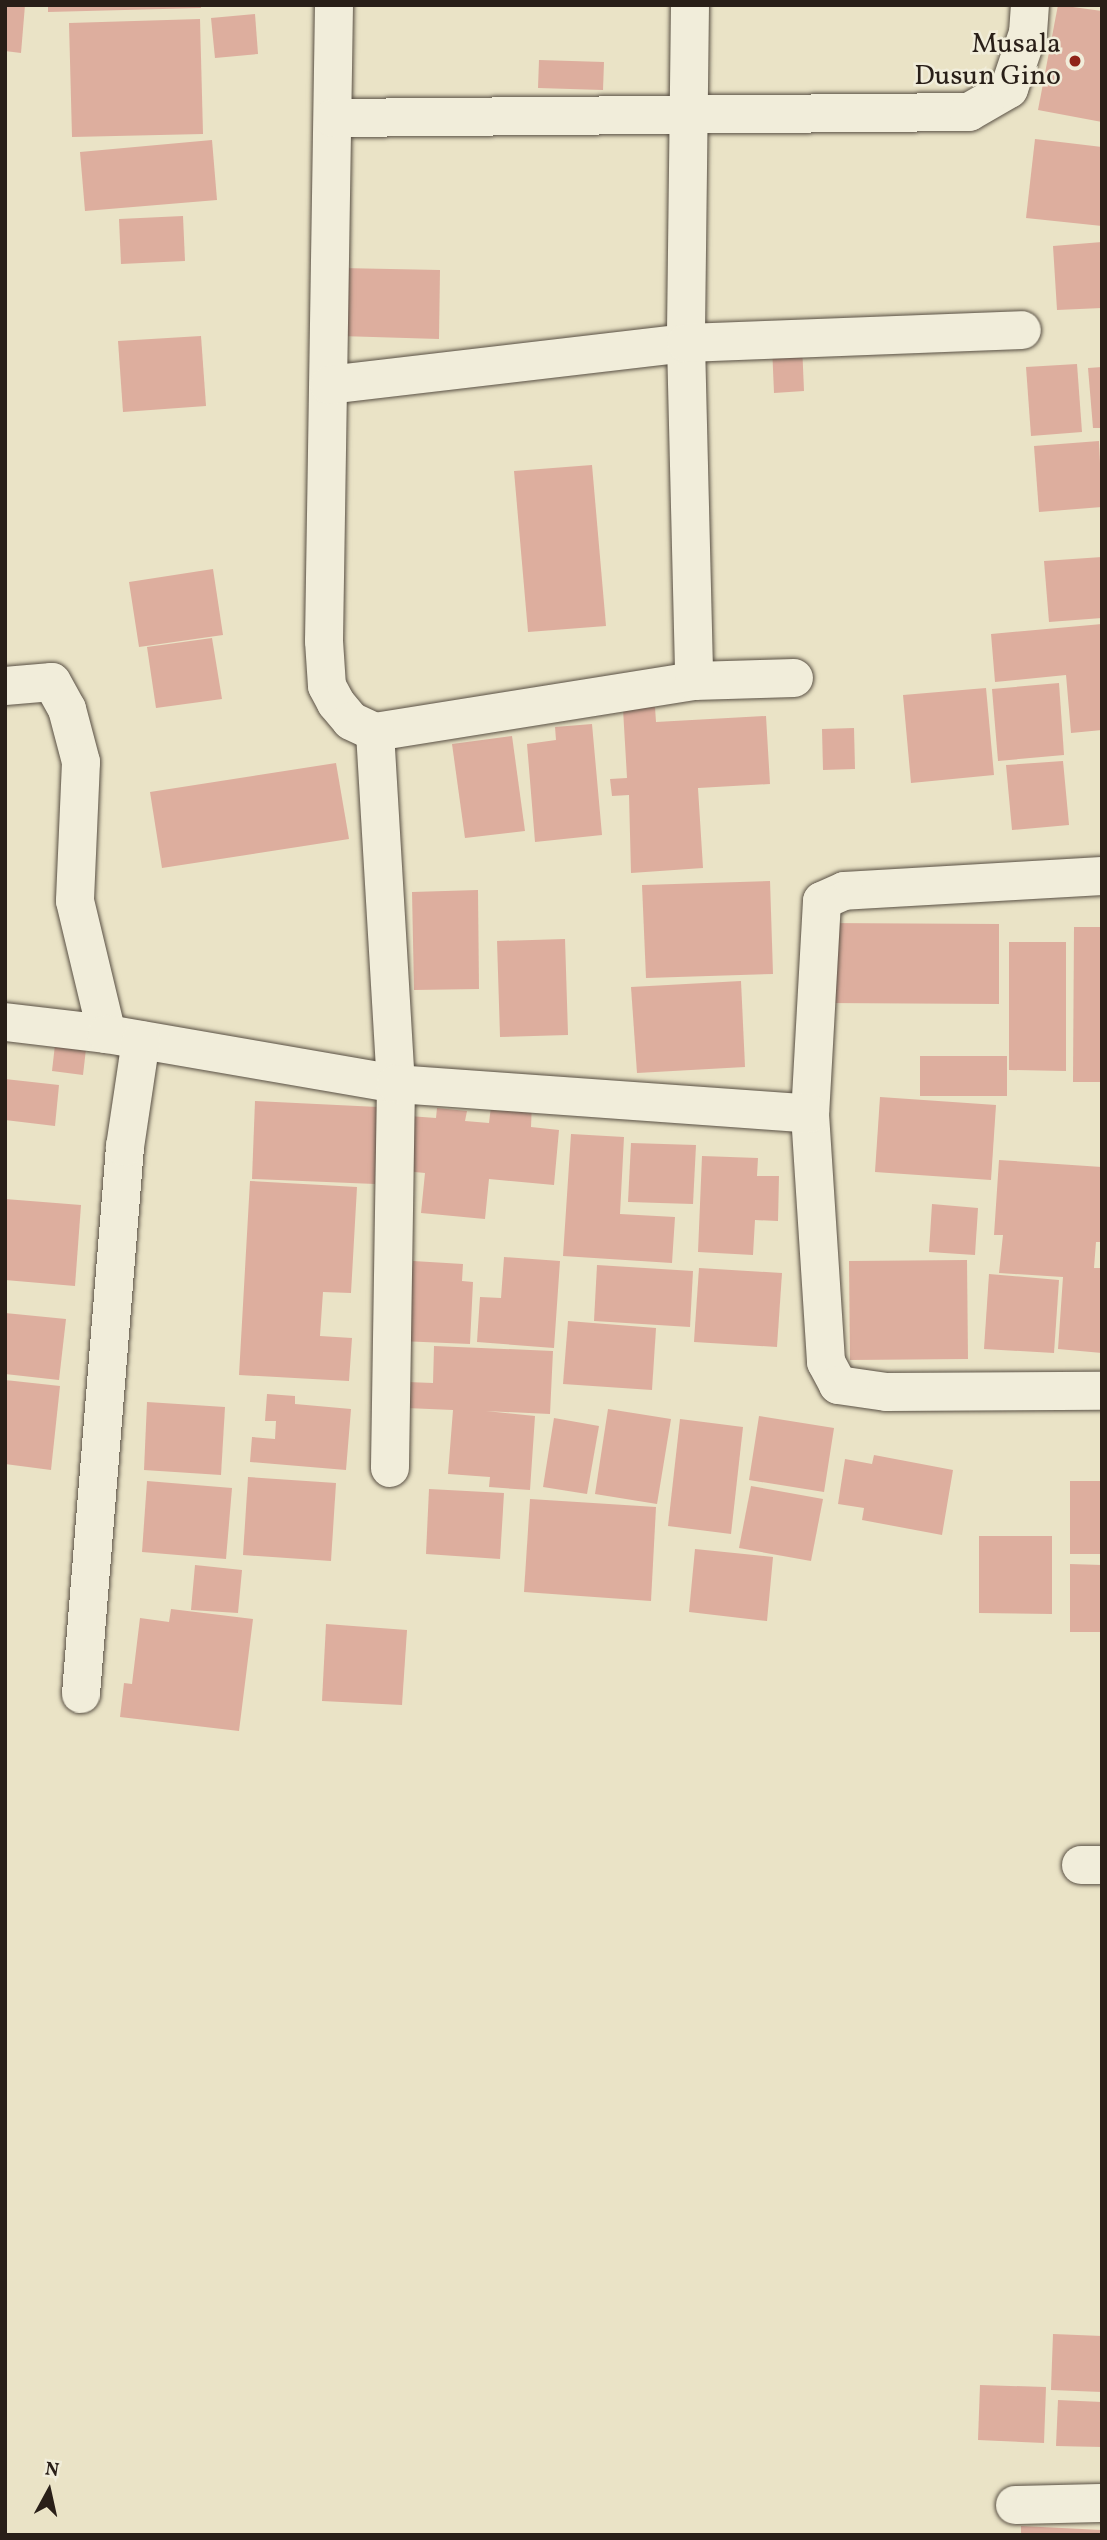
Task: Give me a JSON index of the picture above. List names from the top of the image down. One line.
{"places":["Musala Dusun Gino"],"north":"top"}
